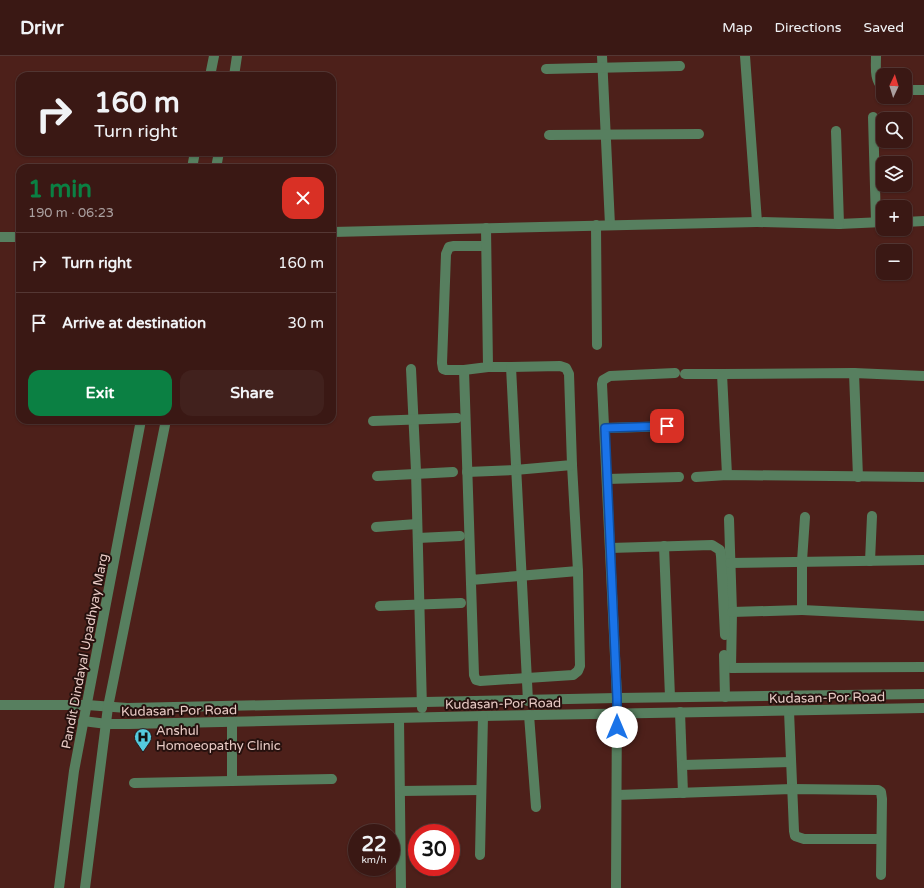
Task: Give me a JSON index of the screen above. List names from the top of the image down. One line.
{"streets":{"street":["Pandit Dindayal Upadhyay Marg","Kudasan-Por Road"]},"crossings":[["Pandit Dindayal Upadhyay Marg","Kudasan-Por Road"]],"places":{"hospital":["Anshul Homoeopathy Clinic"]},"north":"top","page":{"header":"Drivr","nav":["Map","Directions","Saved"],"map_buttons":["+","−"],"turn":["160 m","Turn right"],"heading":["1 min","190 m · 06:23"],"list":[{"name":"Turn right","value":"160 m"},{"name":"Arrive at destination","value":"30 m"}],"buttons":["Exit","Share"],"speed":"22 km/h","limit":"30"}}
